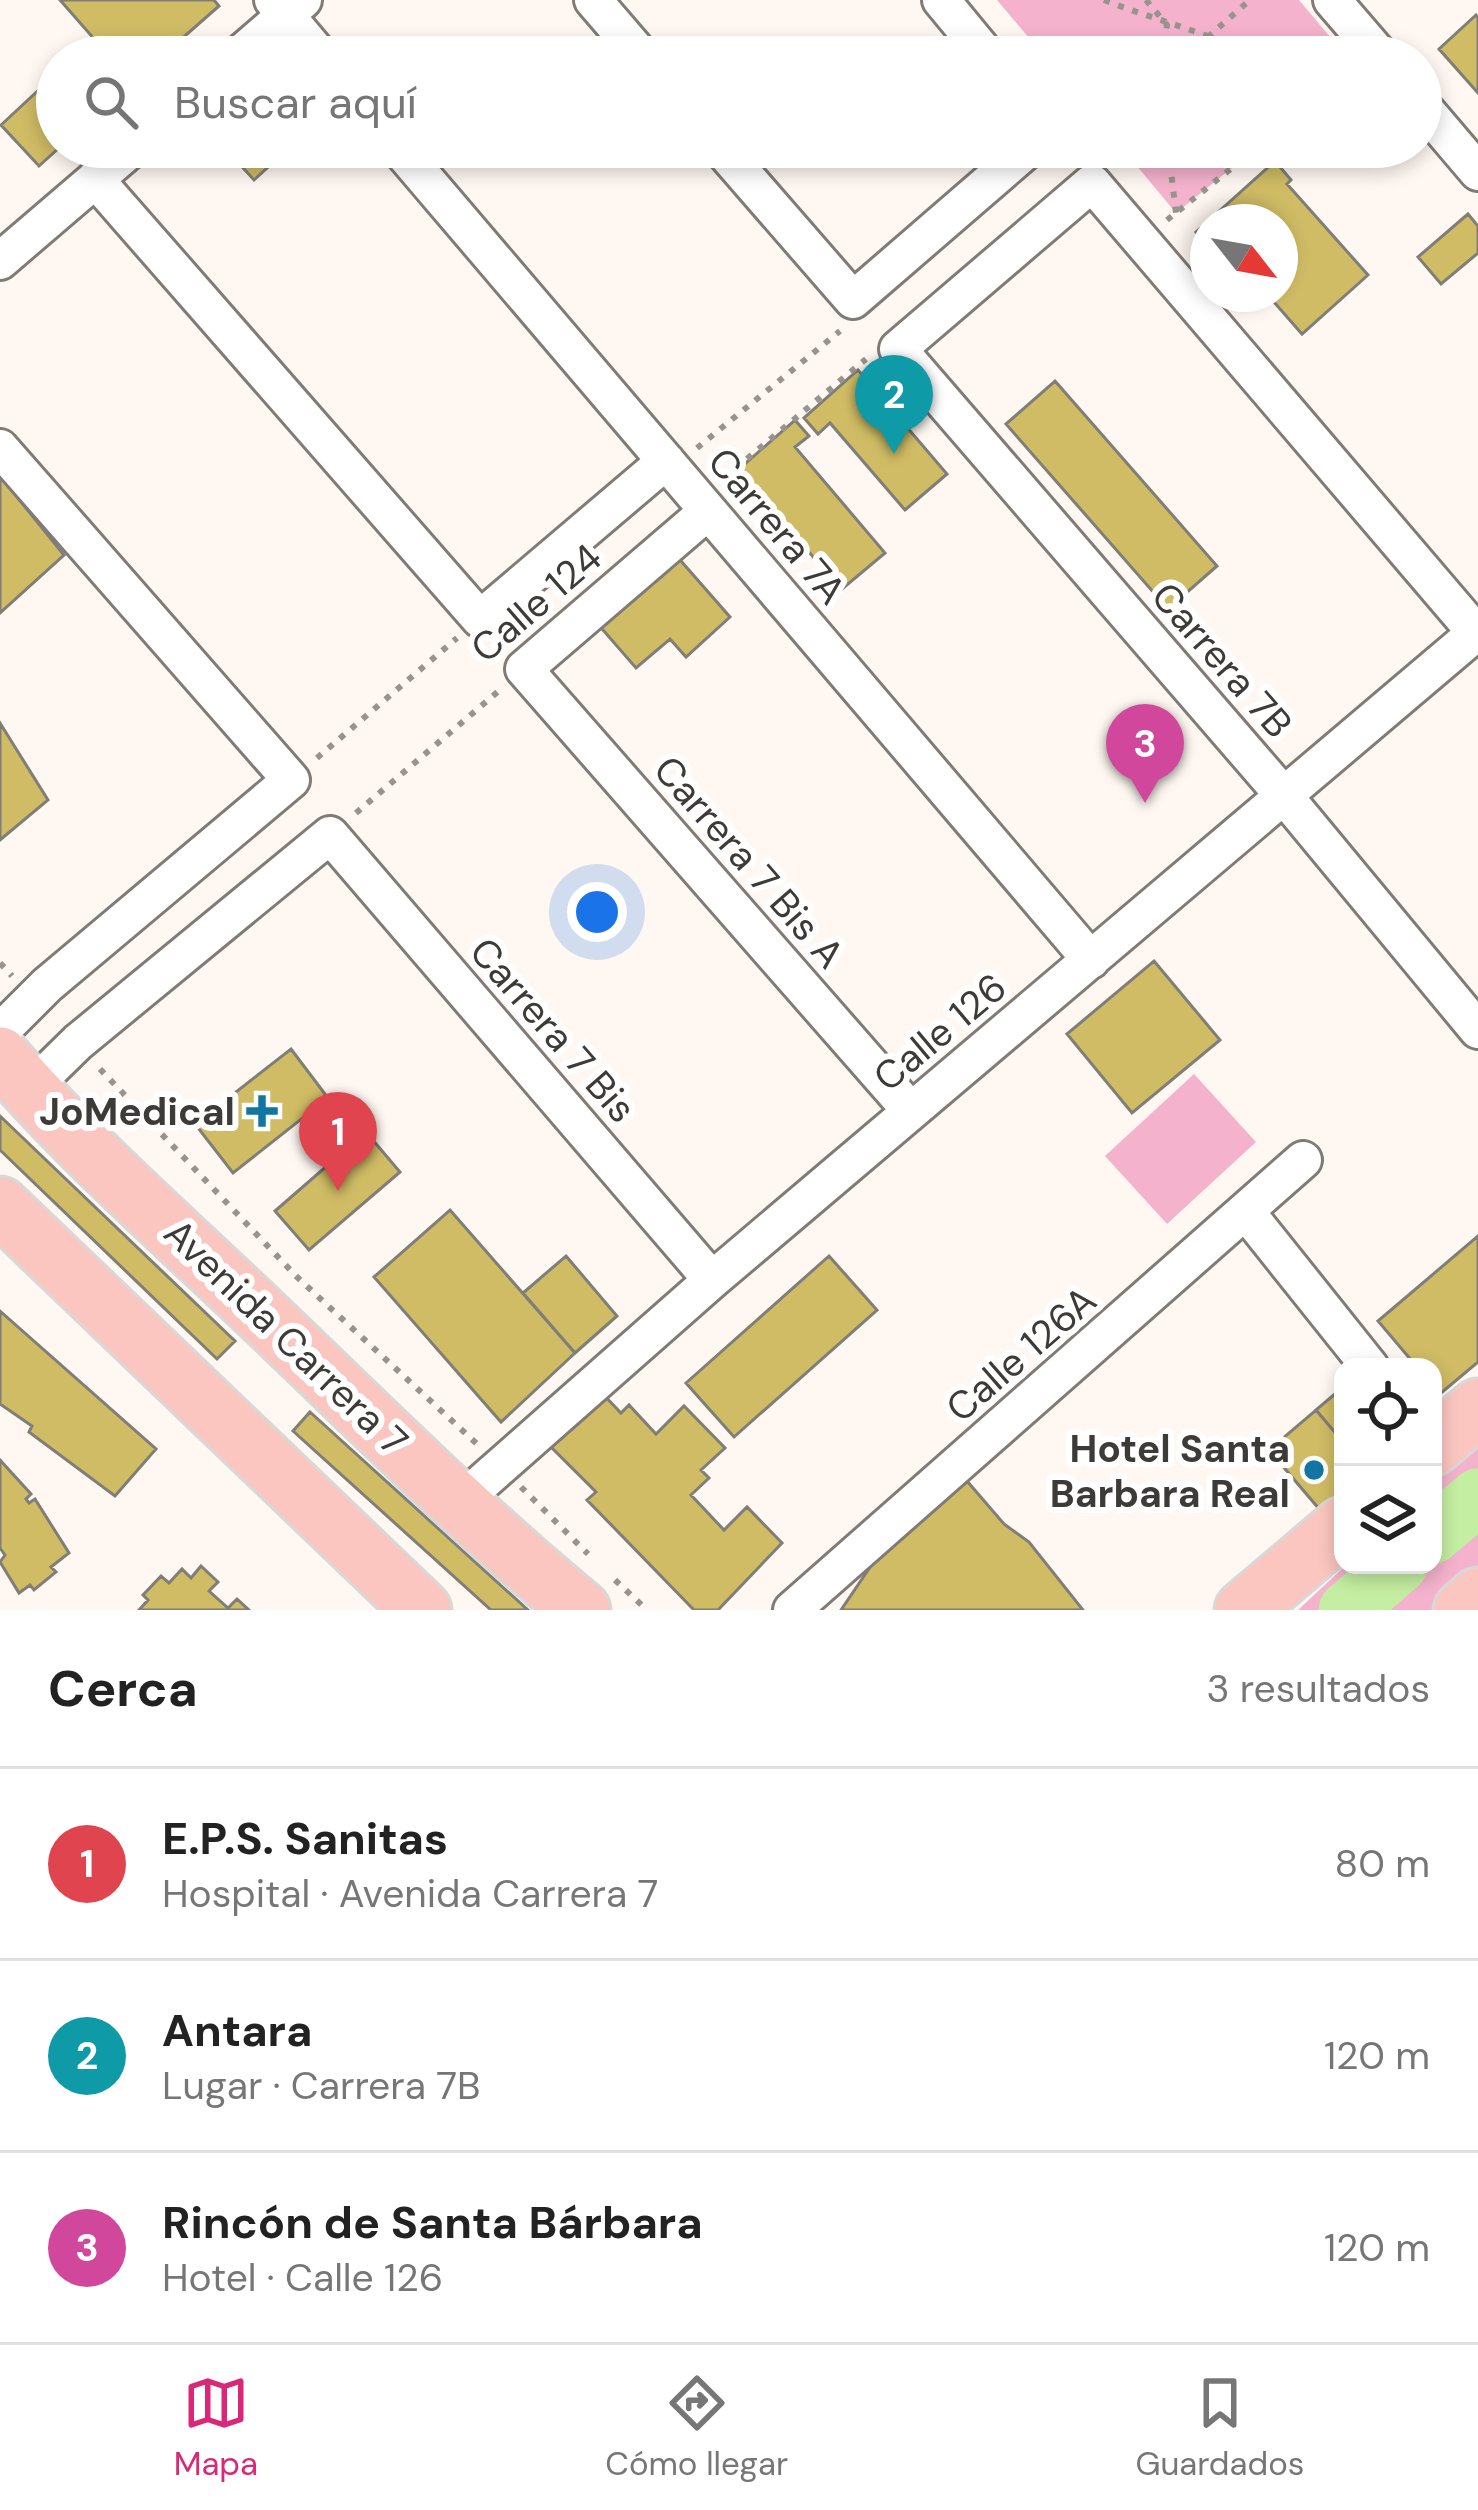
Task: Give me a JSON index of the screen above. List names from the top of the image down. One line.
{"streets":{"main road":["Avenida Carrera 7"],"street":["Carrera 7A","Calle 124","Carrera 7B","Carrera 7 Bis A","Carrera 7 Bis","Calle 126","Calle 126A"]},"crossings":[["Carrera 7A","Calle 124"],["Carrera 7A","Calle 126"],["Calle 124","Carrera 7 Bis A"],["Calle 124","Carrera 7 Bis"],["Carrera 7B","Calle 126"],["Carrera 7 Bis A","Calle 126"],["Carrera 7 Bis","Calle 126"],["Calle 126","Avenida Carrera 7"]],"places":{"health":["JoMedical"],"other":["Hotel Santa Barbara Real"]},"north":"bottom right","page":{"search":"Buscar aquí","pins":["2","3","1"],"heading":["Cerca","3 resultados"],"list":[{"mark":"1","name":"E.P.S. Sanitas","note":"Hospital · Avenida Carrera 7","value":"80 m"},{"mark":"2","name":"Antara","note":"Lugar · Carrera 7B","value":"120 m"},{"mark":"3","name":"Rincón de Santa Bárbara","note":"Hotel · Calle 126","value":"120 m"}],"nav":["Mapa","Cómo llegar","Guardados"]}}
